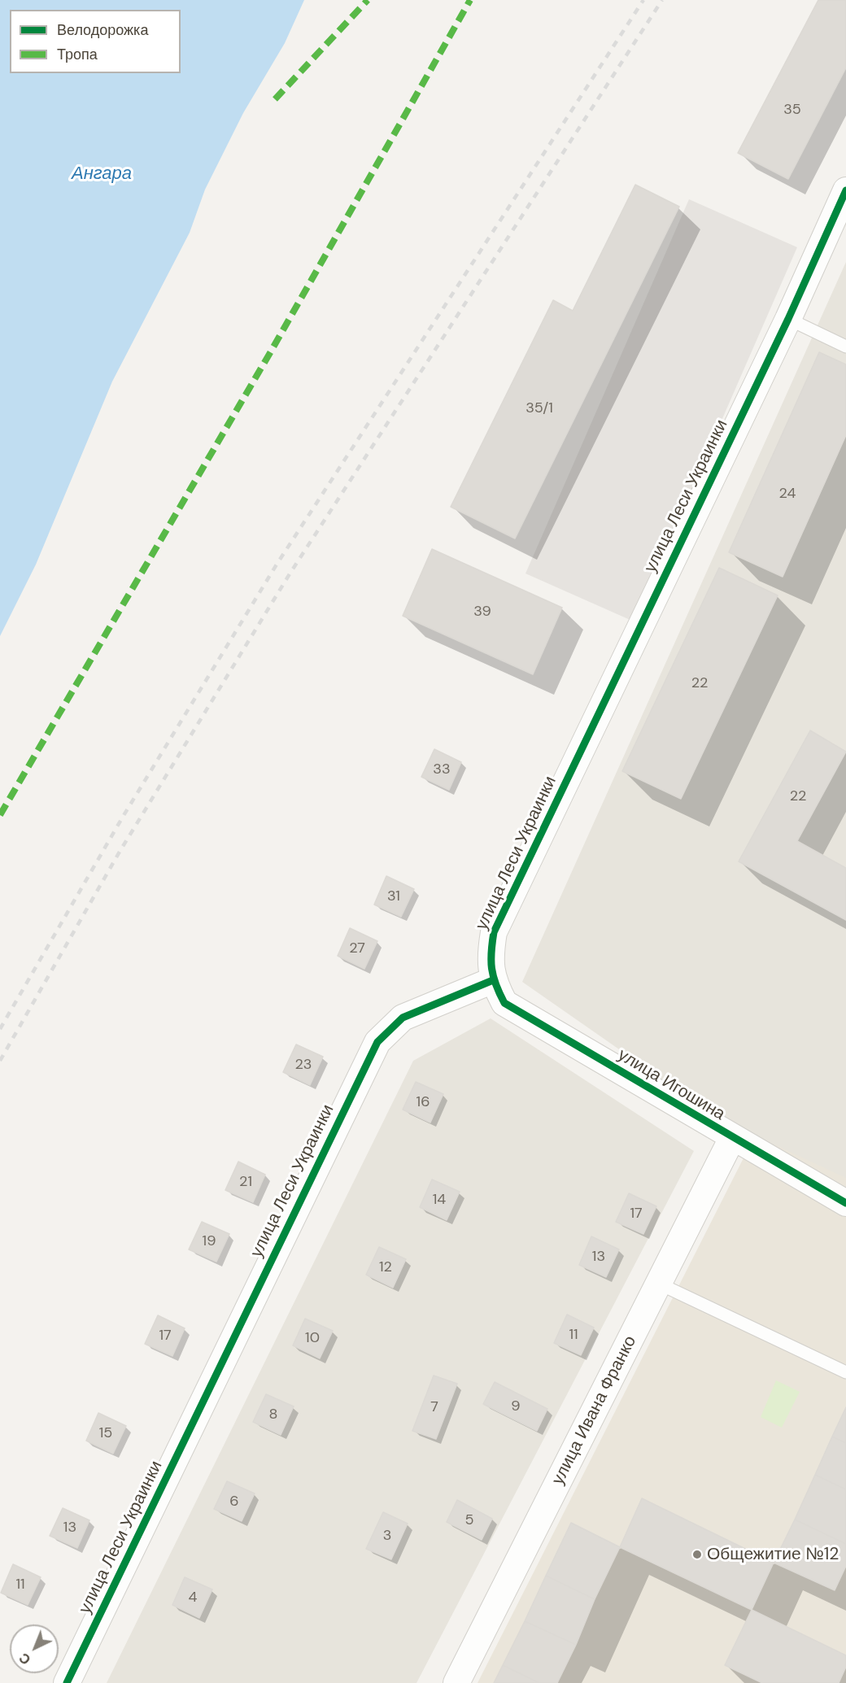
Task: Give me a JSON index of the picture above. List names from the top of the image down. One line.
{"streets":{"street":["улица Леси Украинки","улица Игошина","улица Ивана Франко"]},"crossings":[["улица Леси Украинки","улица Игошина"],["улица Игошина","улица Ивана Франко"]],"water":["Ангара"],"places":["Общежитие №12"],"house_numbers":["35","35/1","24","39","22","33","22","31","27","23","16","21","14","17","19","13","12","11","17","10","9","7","8","15","6","5","13","3","11","4"],"legend":["Велодорожка","Тропа"],"north":"bottom left"}
